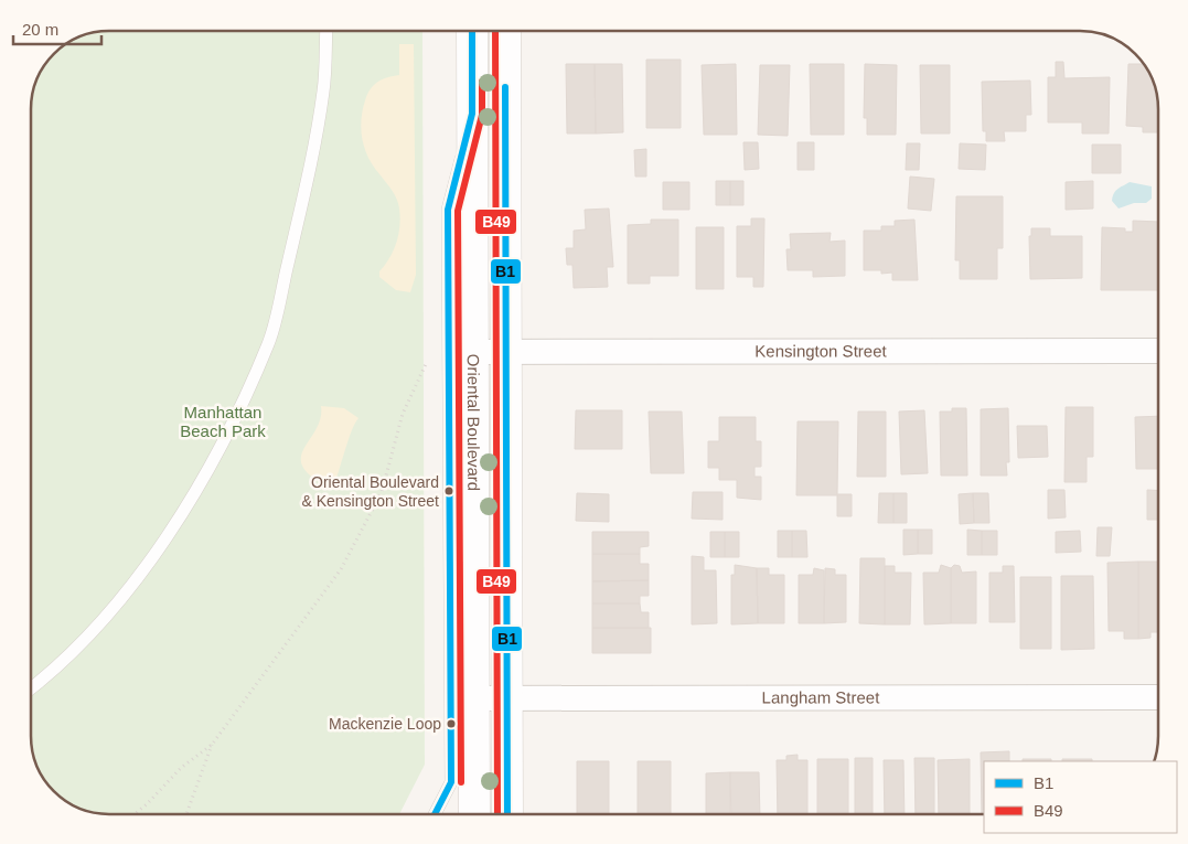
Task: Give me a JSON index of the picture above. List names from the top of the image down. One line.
{"streets":{"street":["Kensington Street","Oriental Boulevard","Langham Street"]},"crossings":[["Kensington Street","Oriental Boulevard"],["Oriental Boulevard","Langham Street"]],"parks":["Manhattan Beach Park"],"places":["Oriental Boulevard & Kensington Street","Mackenzie Loop"],"lines":["transit line B1","transit line B49"],"legend":["B1","B49"],"scale_bar":"20 m"}
